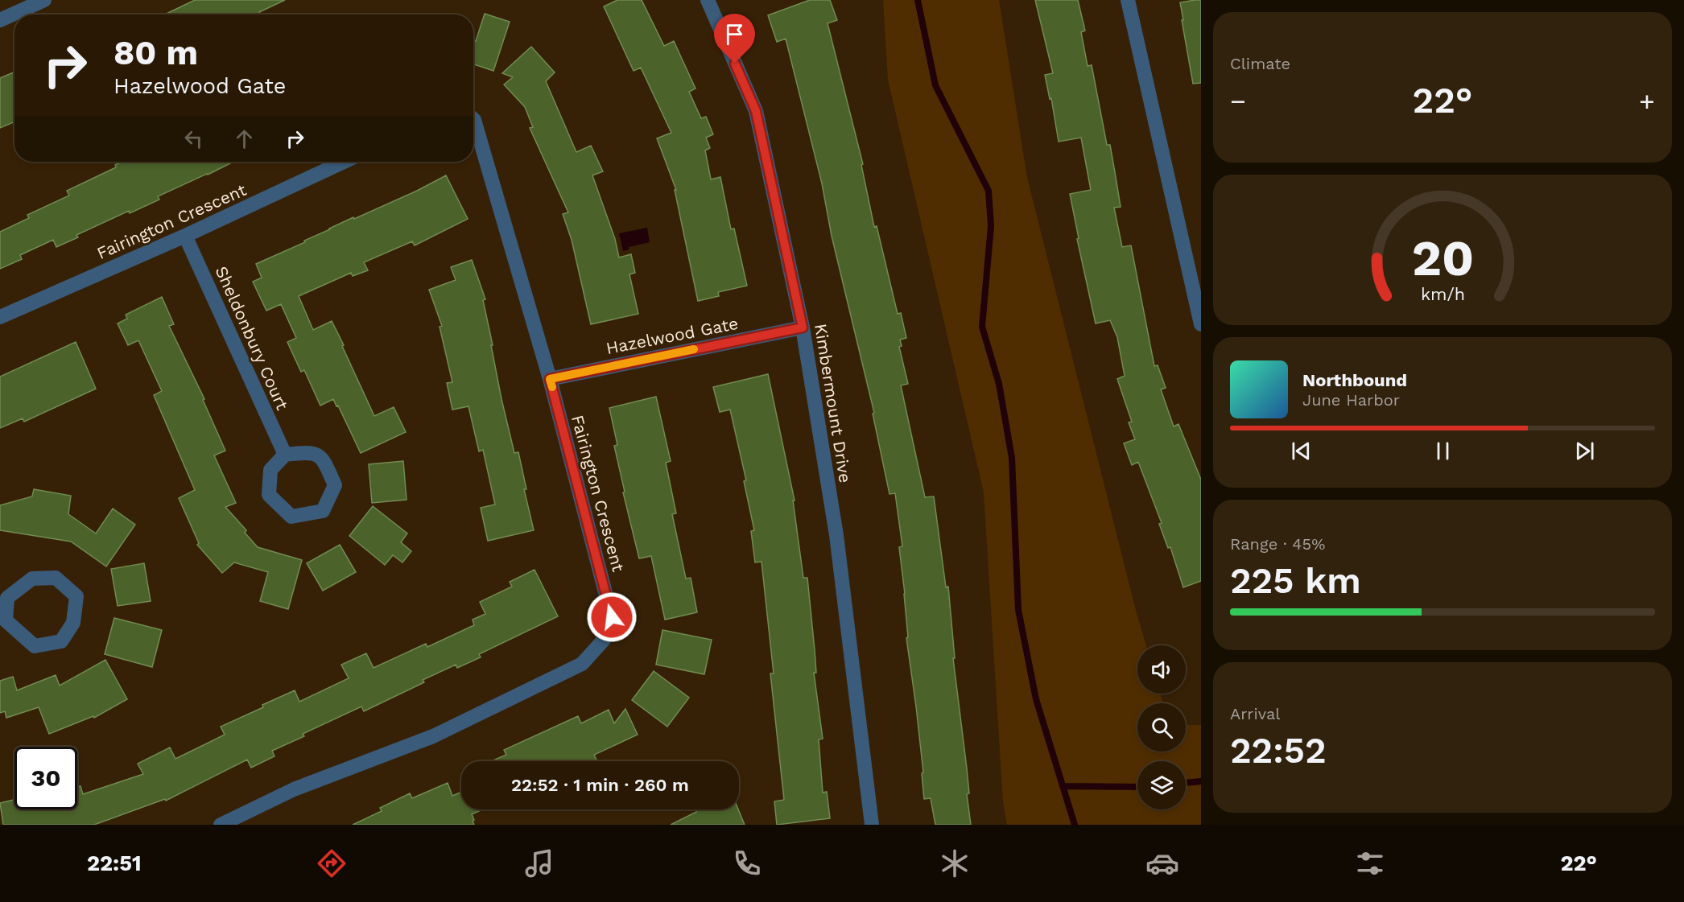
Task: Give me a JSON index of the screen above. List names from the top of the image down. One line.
{"streets":{"street":["Fairington Crescent","Hazelwood Gate","Sheldonbury Court","Kimbermount Drive"]},"crossings":[["Fairington Crescent","Hazelwood Gate"],["Fairington Crescent","Sheldonbury Court"],["Hazelwood Gate","Kimbermount Drive"]],"page":{"tile":["Climate",["Range · 45%","225 km"],["Arrival","22:52"]],"turn":["80 m","Hazelwood Gate"],"heat":["−","22°","+"],"song":["Northbound","June Harbor"],"limit":"30","trip":"22:52 · 1 min · 260 m","tabs":["22:51","22°"],"gauge":["20","km/h"]}}
